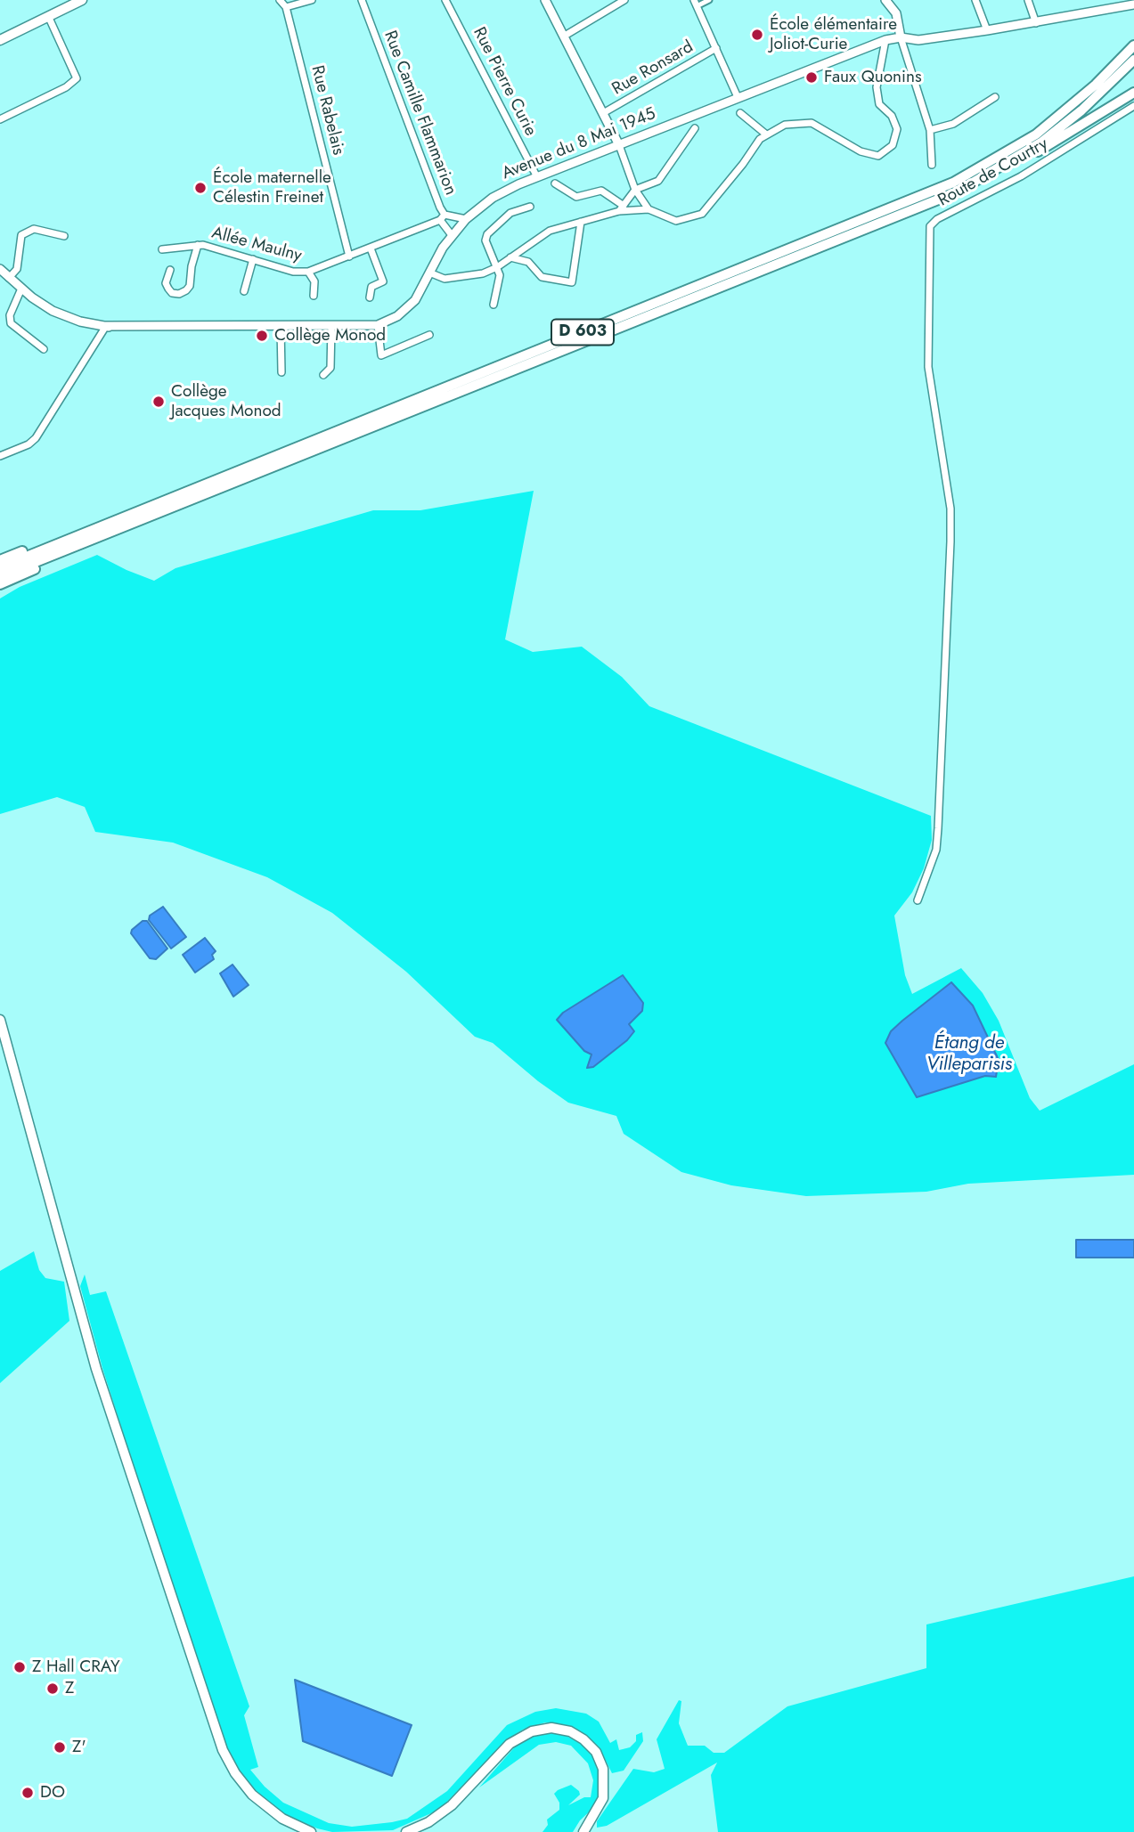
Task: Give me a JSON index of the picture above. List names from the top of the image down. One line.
{"streets":{"highway":["D 603"],"street":["Rue Ronsard","Rue Pierre Curie","Rue Rabelais","Rue Camille Flammarion","Avenue du 8 Mai 1945","Route de Courtry","Allée Maulny"]},"crossings":[["Rue Pierre Curie","Avenue du 8 Mai 1945"],["Rue Rabelais","Allée Maulny"],["Rue Camille Flammarion","Avenue du 8 Mai 1945"],["Rue Camille Flammarion","Allée Maulny"]],"water":["Étang de Villeparisis"],"places":["École élémentaire Joliot-Curie","Faux Quonins","École maternelle Célestin Freinet","Collège Monod","Collège Jacques Monod","Z Hall CRAY","Z","Z'","DO"]}
